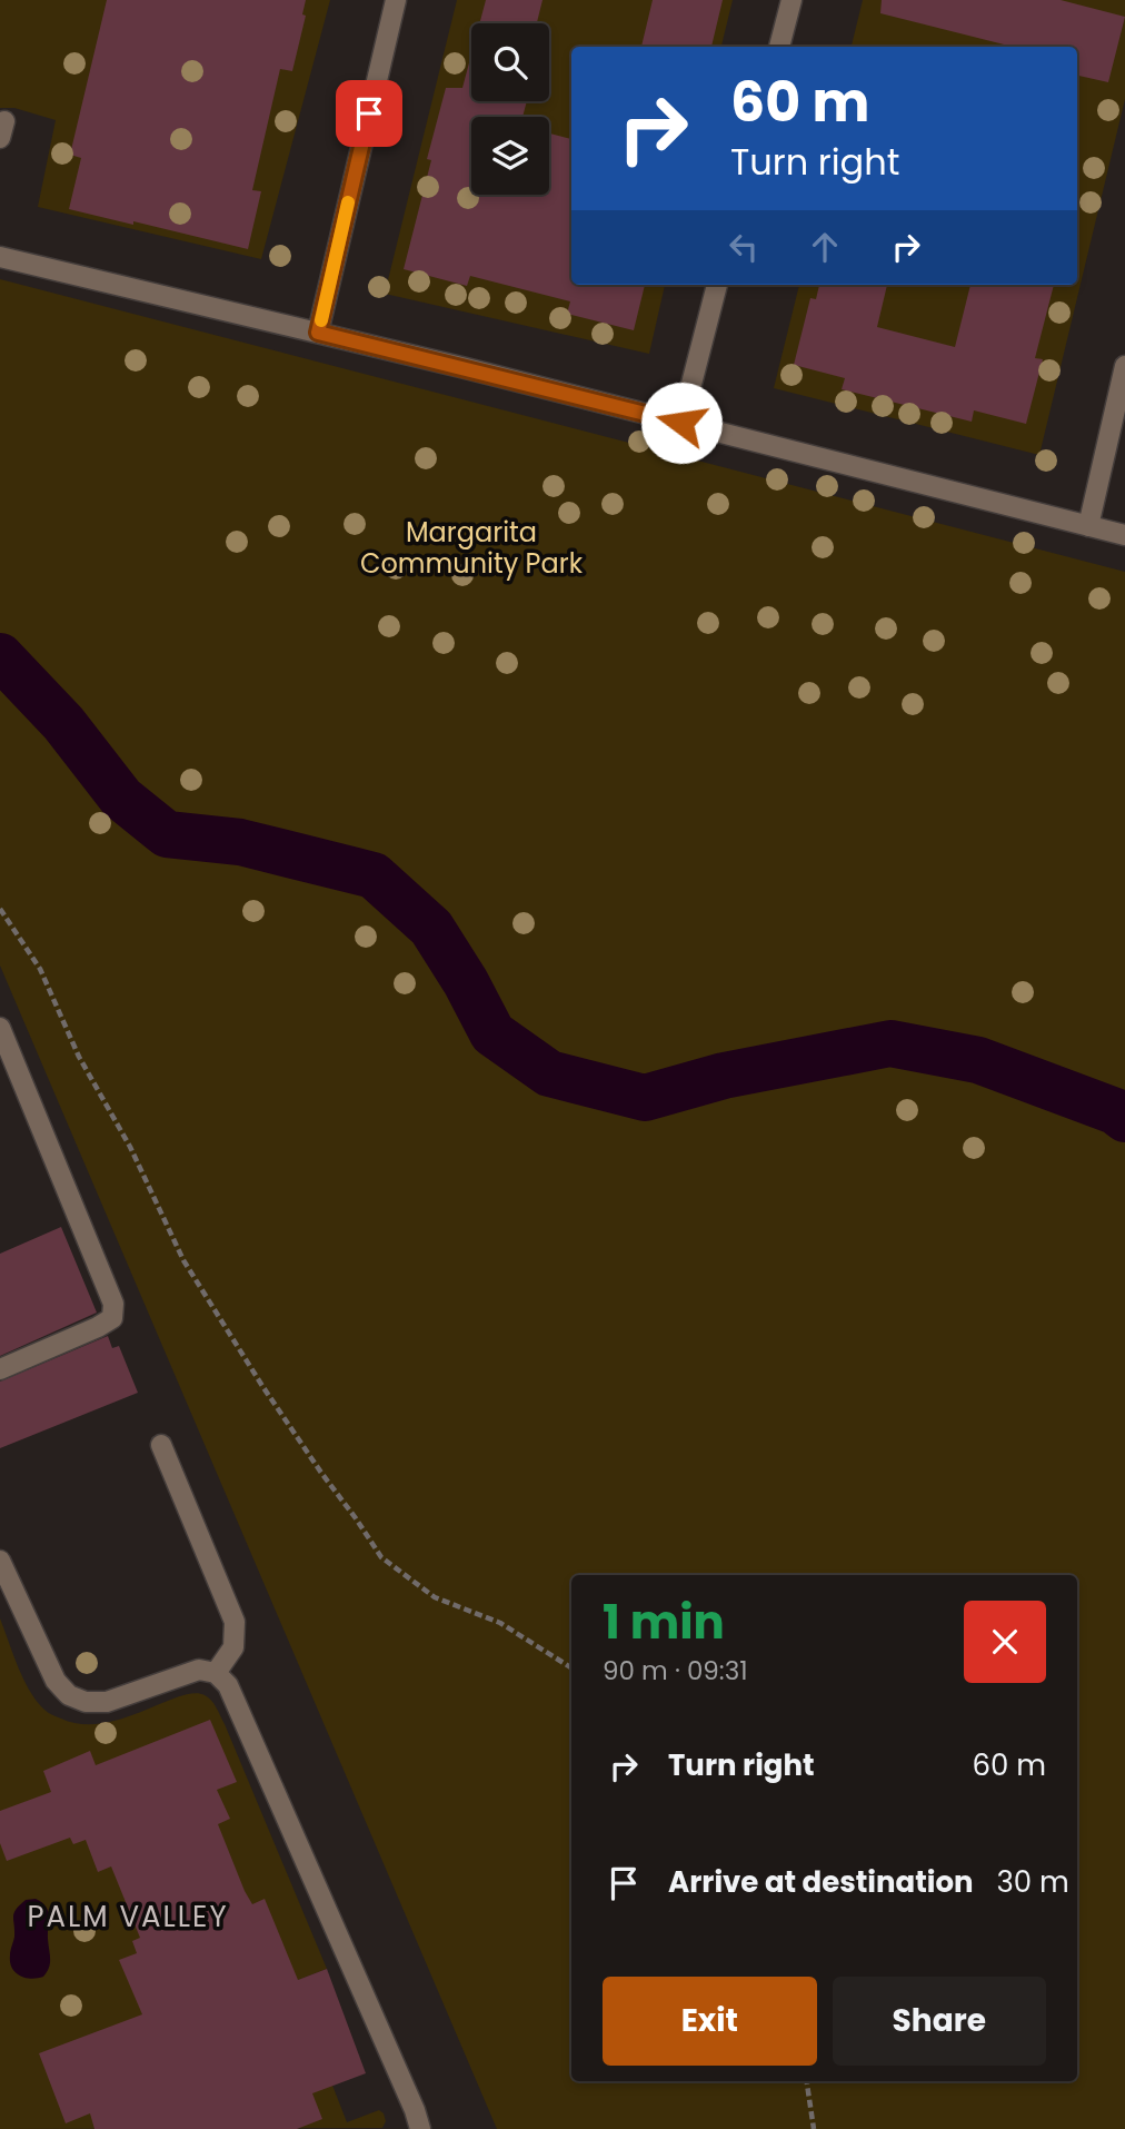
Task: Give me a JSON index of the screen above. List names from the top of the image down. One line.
{"districts":["PALM VALLEY"],"parks":["Margarita Community Park"],"page":{"turn":["60 m","Turn right"],"heading":["1 min","90 m · 09:31"],"list":[{"name":"Turn right","value":"60 m"},{"name":"Arrive at destination","value":"30 m"}],"buttons":["Exit","Share"]}}
